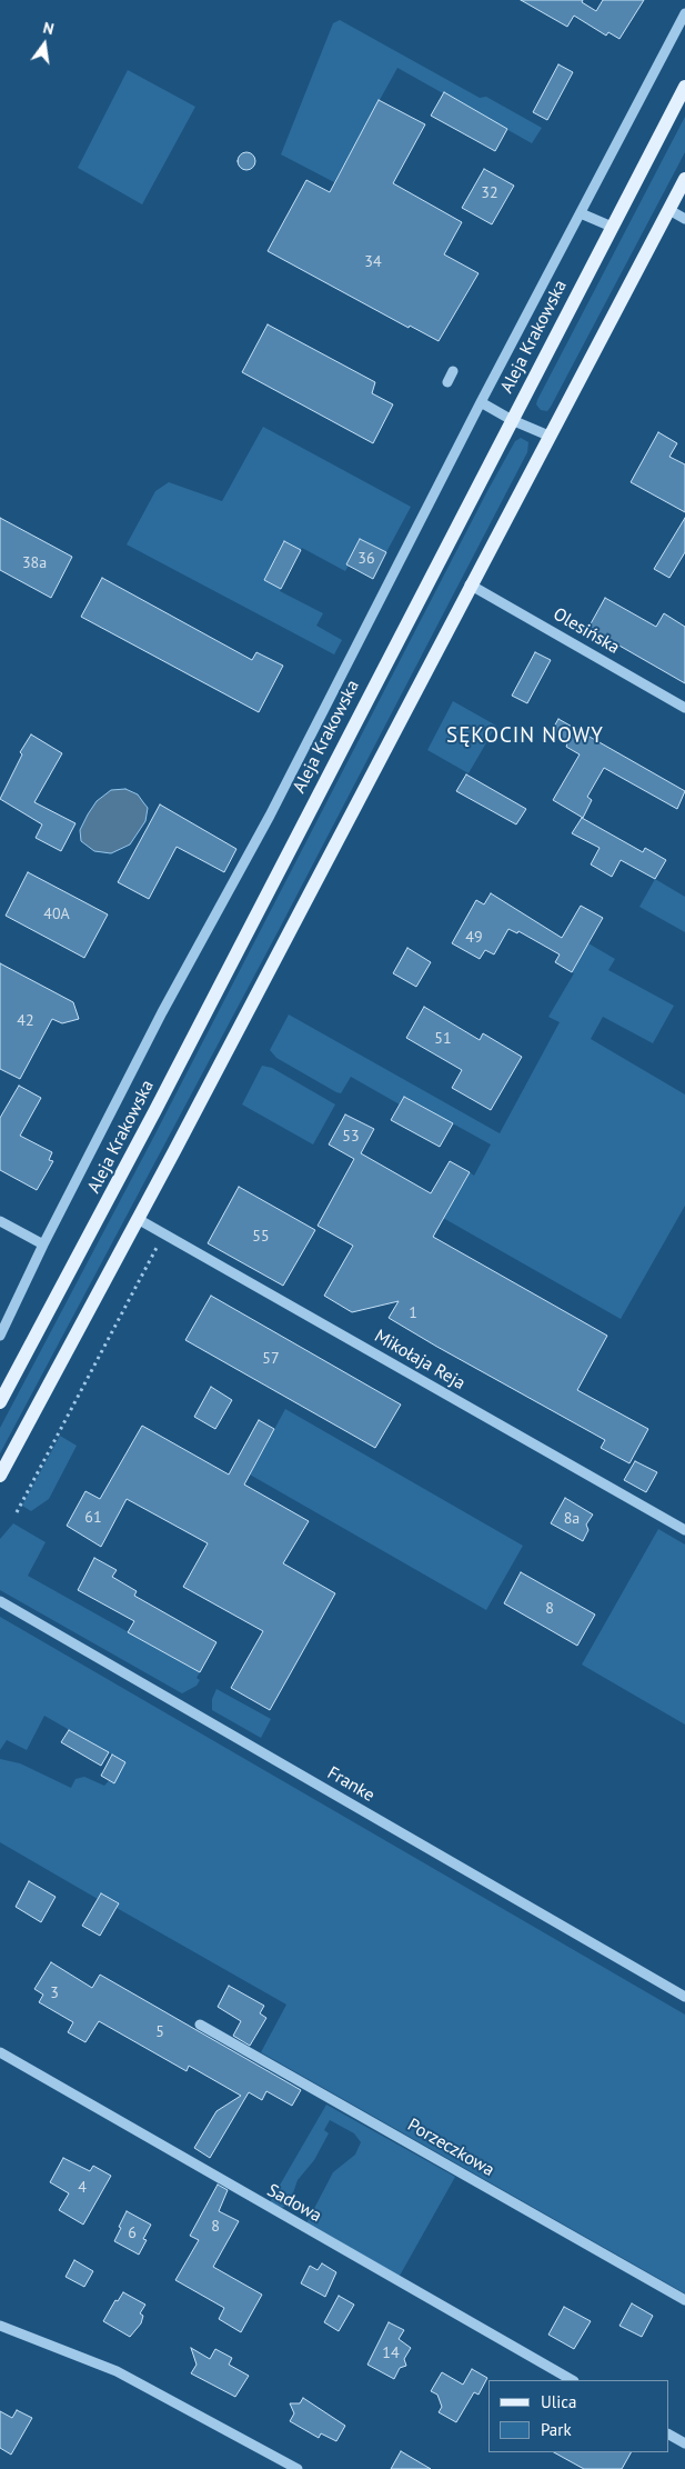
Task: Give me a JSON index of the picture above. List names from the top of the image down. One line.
{"streets":{"main road":["Aleja Krakowska"],"street":["Olesińska","Mikołaja Reja","Franke","Porzeczkowa","Sadowa"]},"districts":["SĘKOCIN NOWY"],"house_numbers":["32","34","36","38a","40A","49","42","51","53","55","1","57","61","8a","8","3","5","4","8","6","14"],"legend":["Ulica","Park"],"north":"top"}
